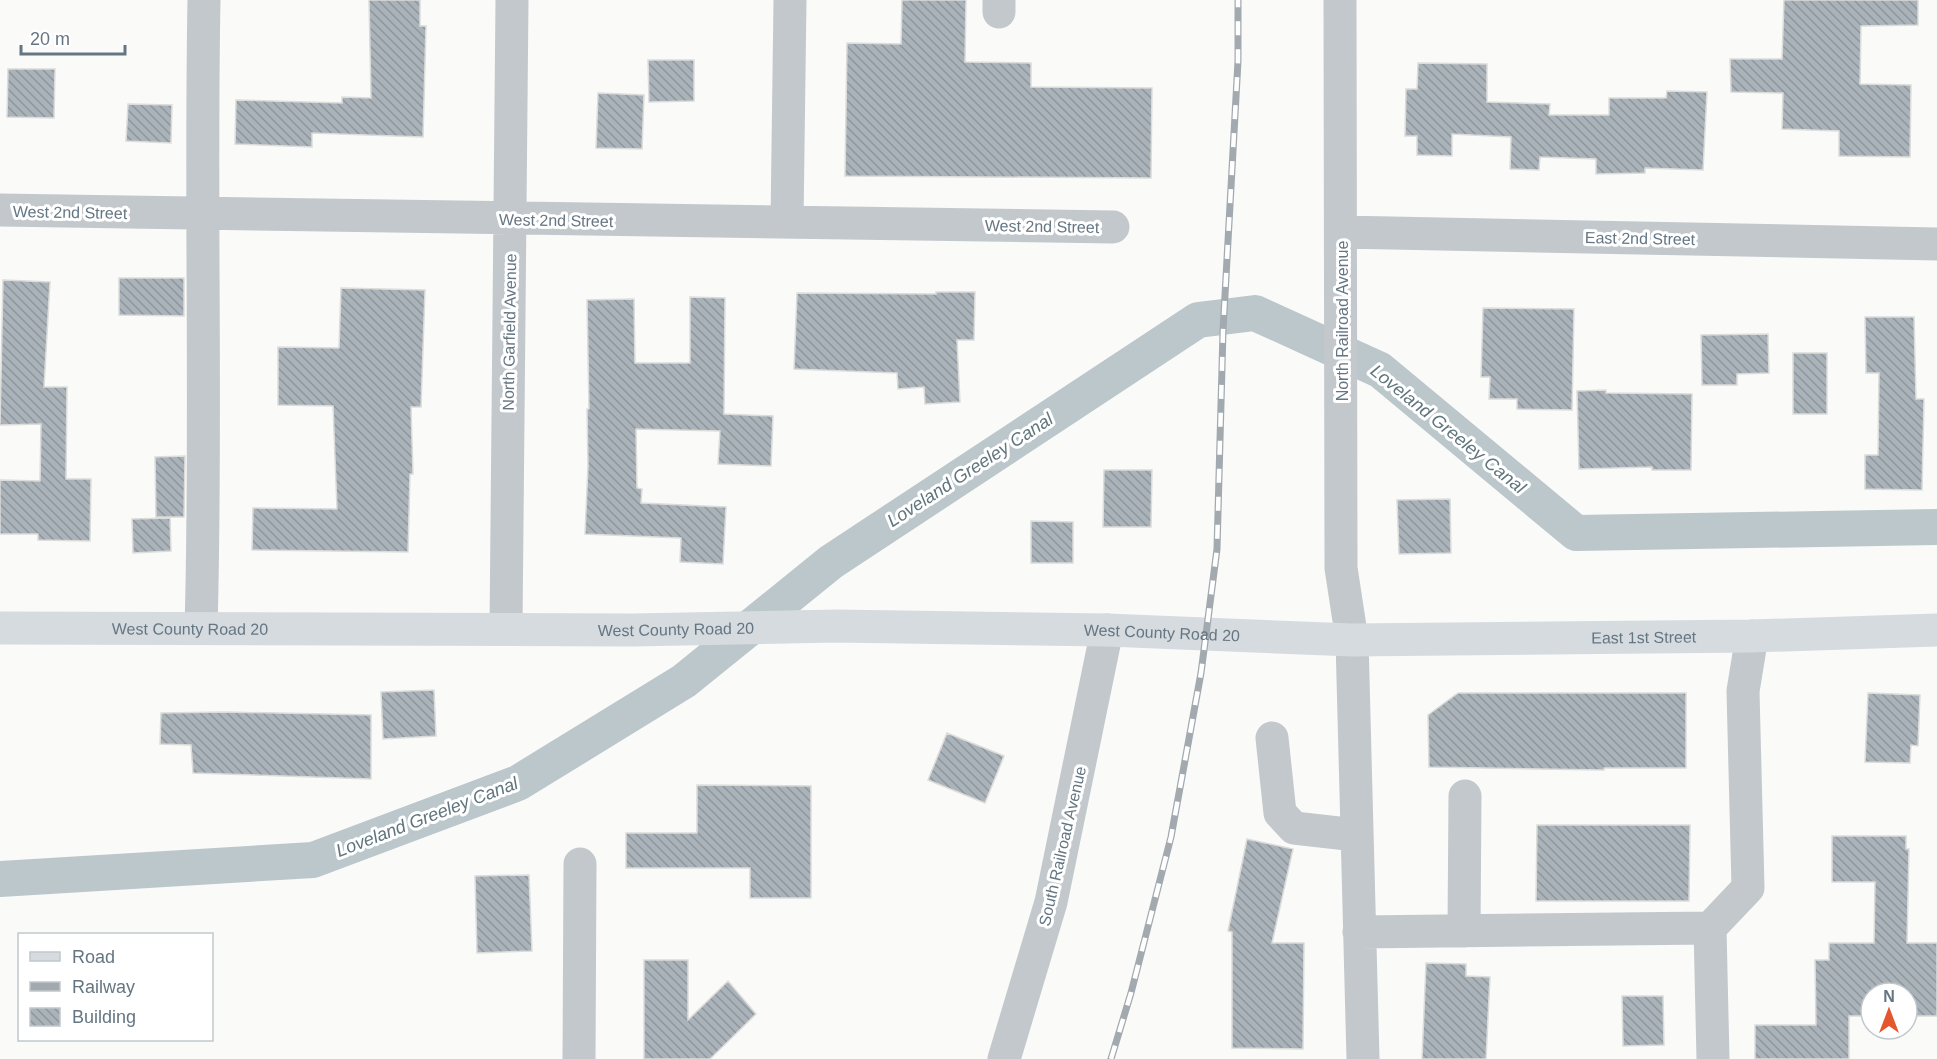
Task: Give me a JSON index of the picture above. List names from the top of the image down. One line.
{"streets":{"main road":["West County Road 20","East 1st Street"],"street":["West 2nd Street","East 2nd Street","North Railroad Avenue","North Garfield Avenue","South Railroad Avenue"]},"crossings":[["West 2nd Street","North Garfield Avenue"],["East 2nd Street","North Railroad Avenue"],["North Railroad Avenue","West County Road 20"],["North Railroad Avenue","East 1st Street"],["North Garfield Avenue","West County Road 20"],["West County Road 20","East 1st Street"],["West County Road 20","South Railroad Avenue"]],"water":["Loveland Greeley Canal"],"legend":["Road","Railway","Building"],"scale_bar":"20 m","north":"top"}
